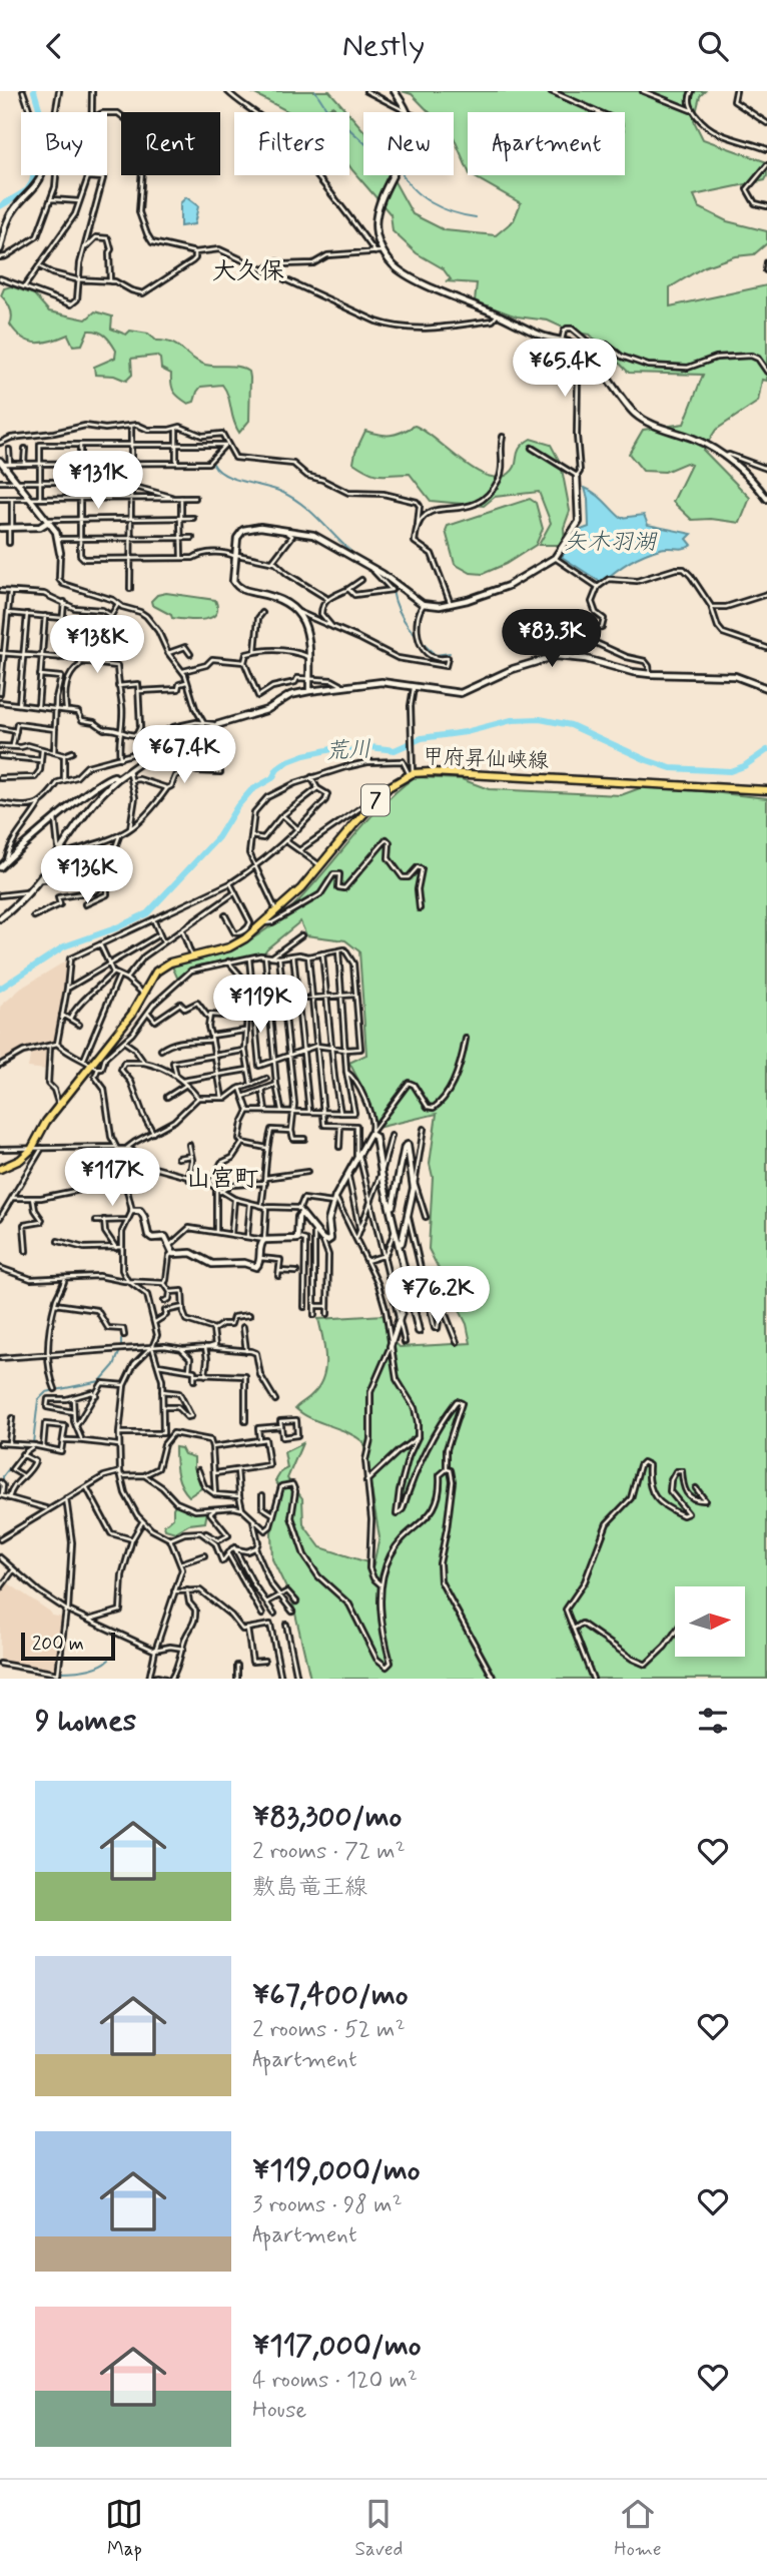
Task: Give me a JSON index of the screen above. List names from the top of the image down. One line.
{"streets":{"main road":["甲府昇仙峡線","7"]},"districts":["大久保","山宮町"],"water":["矢木羽湖","荒川"],"scale_bar":"200 m","north":"right","page":{"header":"Nestly","chip":["Buy","Rent","Filters","New","Apartment"],"price":["¥65.4K","¥131K","¥83.3K","¥138K","¥67.4K","¥136K","¥119K","¥117K","¥76.2K"],"scale":"200 m","heading":"9 homes","list":[{"name":"¥83,300/mo","note":"2 rooms · 72 m² · 敷島竜王線"},{"name":"¥67,400/mo","note":"2 rooms · 52 m² · Apartment"},{"name":"¥119,000/mo","note":"3 rooms · 98 m² · Apartment"},{"name":"¥117,000/mo","note":"4 rooms · 120 m² · House"}],"tabs":["Map","Saved","Home"]}}
